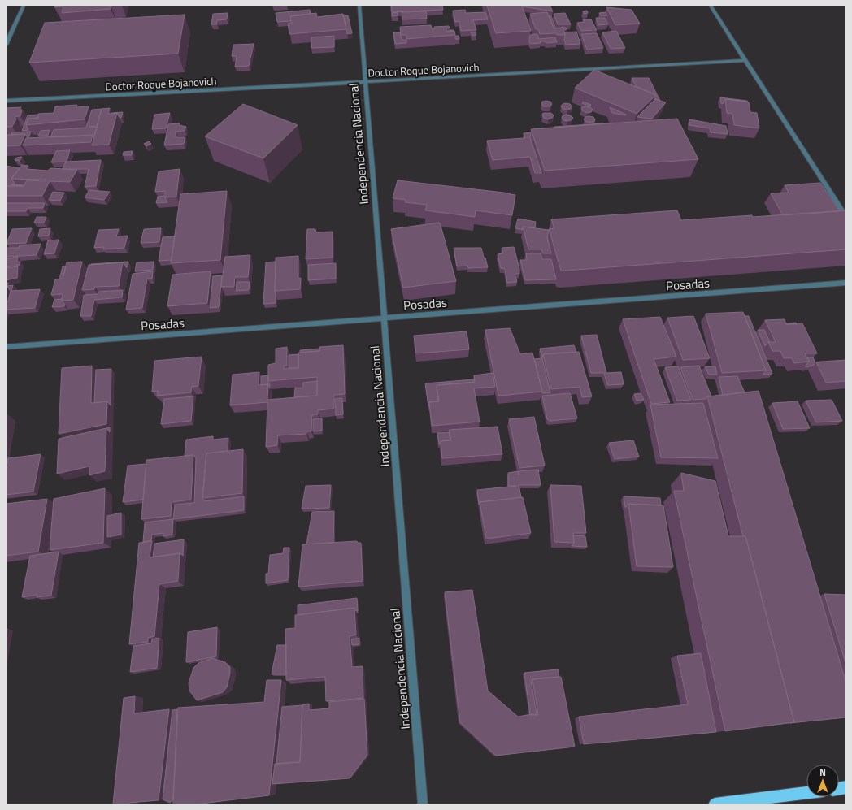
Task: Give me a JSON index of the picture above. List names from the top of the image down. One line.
{"streets":{"street":["Doctor Roque Bojanovich","Independencia Nacional","Posadas"]},"crossings":[["Doctor Roque Bojanovich","Independencia Nacional"],["Independencia Nacional","Posadas"]],"north":"top"}
